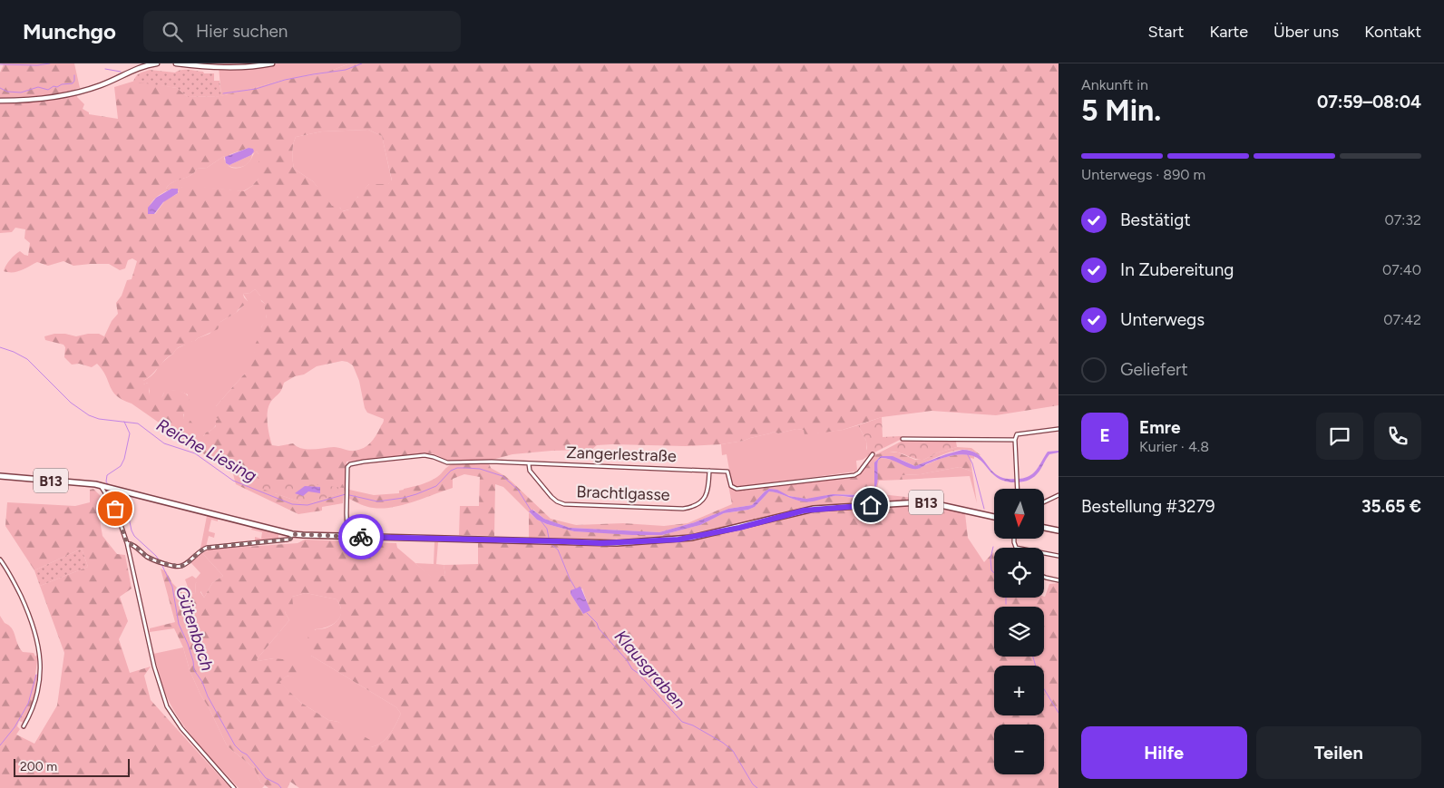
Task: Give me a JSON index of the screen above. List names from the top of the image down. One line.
{"streets":{"main road":["B13"],"street":["Zangerlestraße","Brachtlgasse"]},"crossings":[["Zangerlestraße","B13"],["Zangerlestraße","Brachtlgasse"]],"water":["Reiche Liesing","Gütenbach","Klausgraben"],"scale_bar":"200 m","north":"bottom","page":{"header":"Munchgo","search":"Hier suchen","nav":["Start","Karte","Über uns","Kontakt"],"heading":["5 Min.","Ankunft in","07:59–08:04"],"panel":["Emre","Kurier · 4.8","Bestellung #3279","35.65 €"],"bar":"Unterwegs · 890 m","list":[["Bestätigt","07:32"],["In Zubereitung","07:40"],["Unterwegs","07:42"],"Geliefert"],"round":"E","map_buttons":["+","−"],"buttons":["Hilfe","Teilen"],"scale":"200 m"}}
